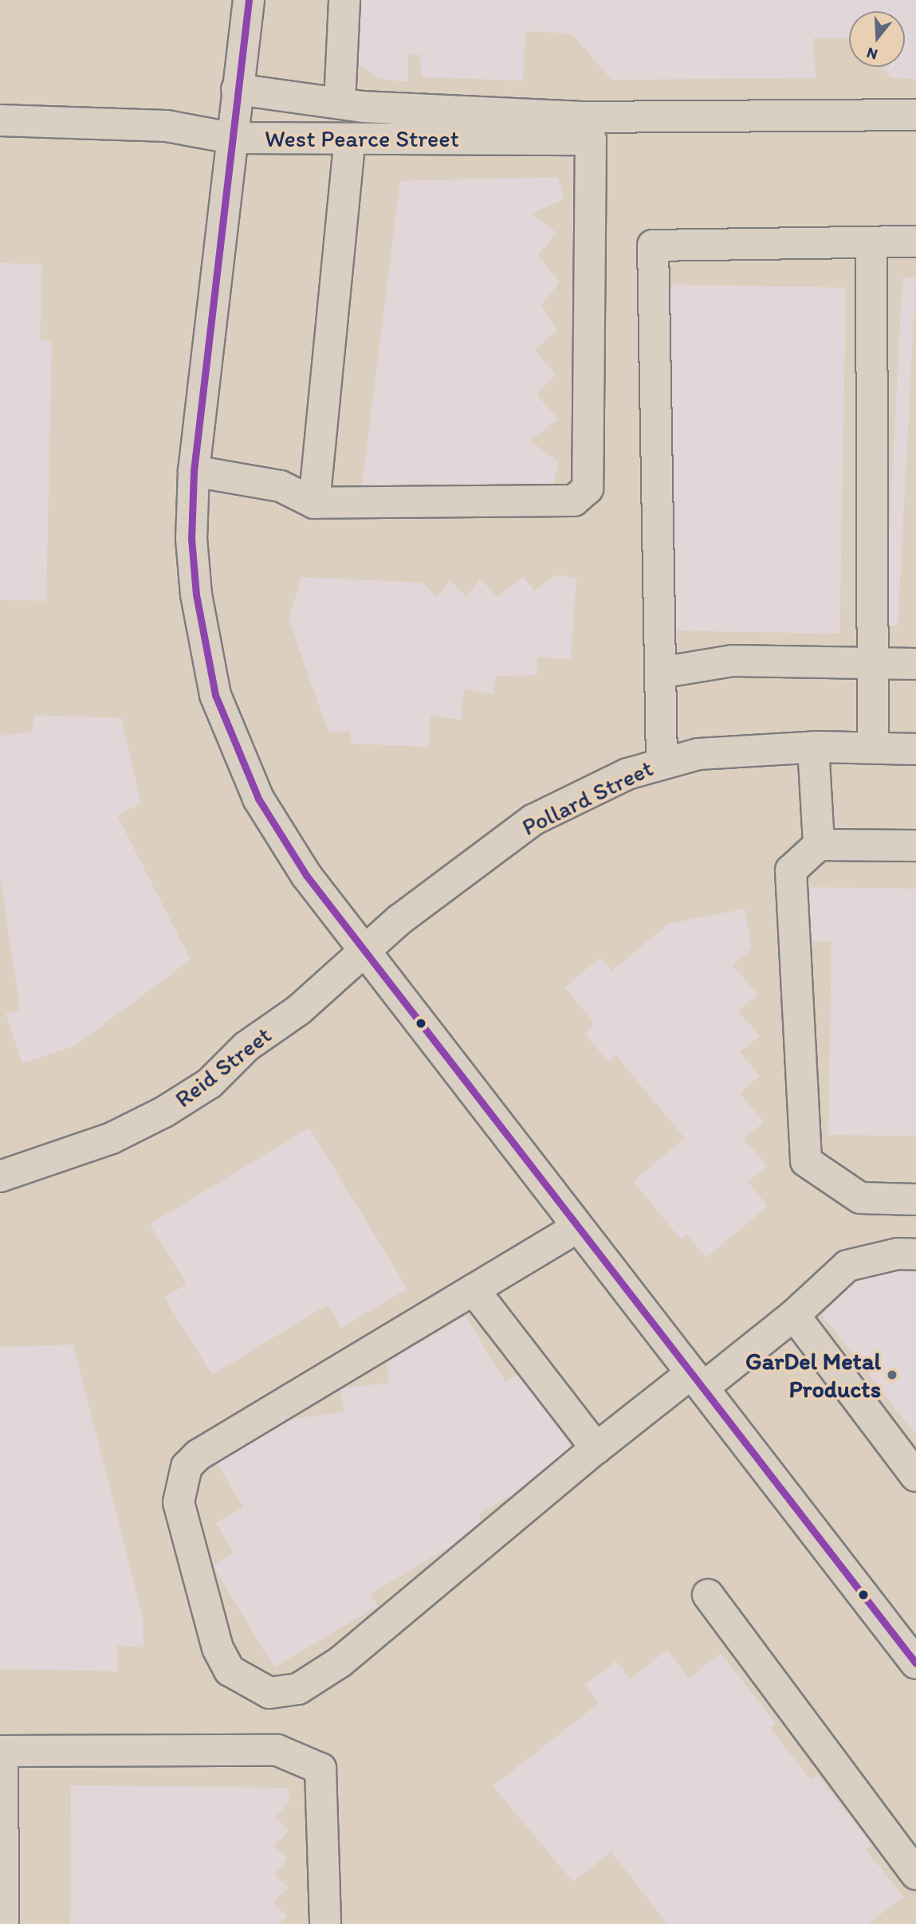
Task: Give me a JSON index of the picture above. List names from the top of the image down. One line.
{"streets":{"street":["West Pearce Street","Pollard Street","Reid Street"]},"crossings":[["Pollard Street","Reid Street"]],"places":["GarDel Metal Products"],"north":"bottom"}
